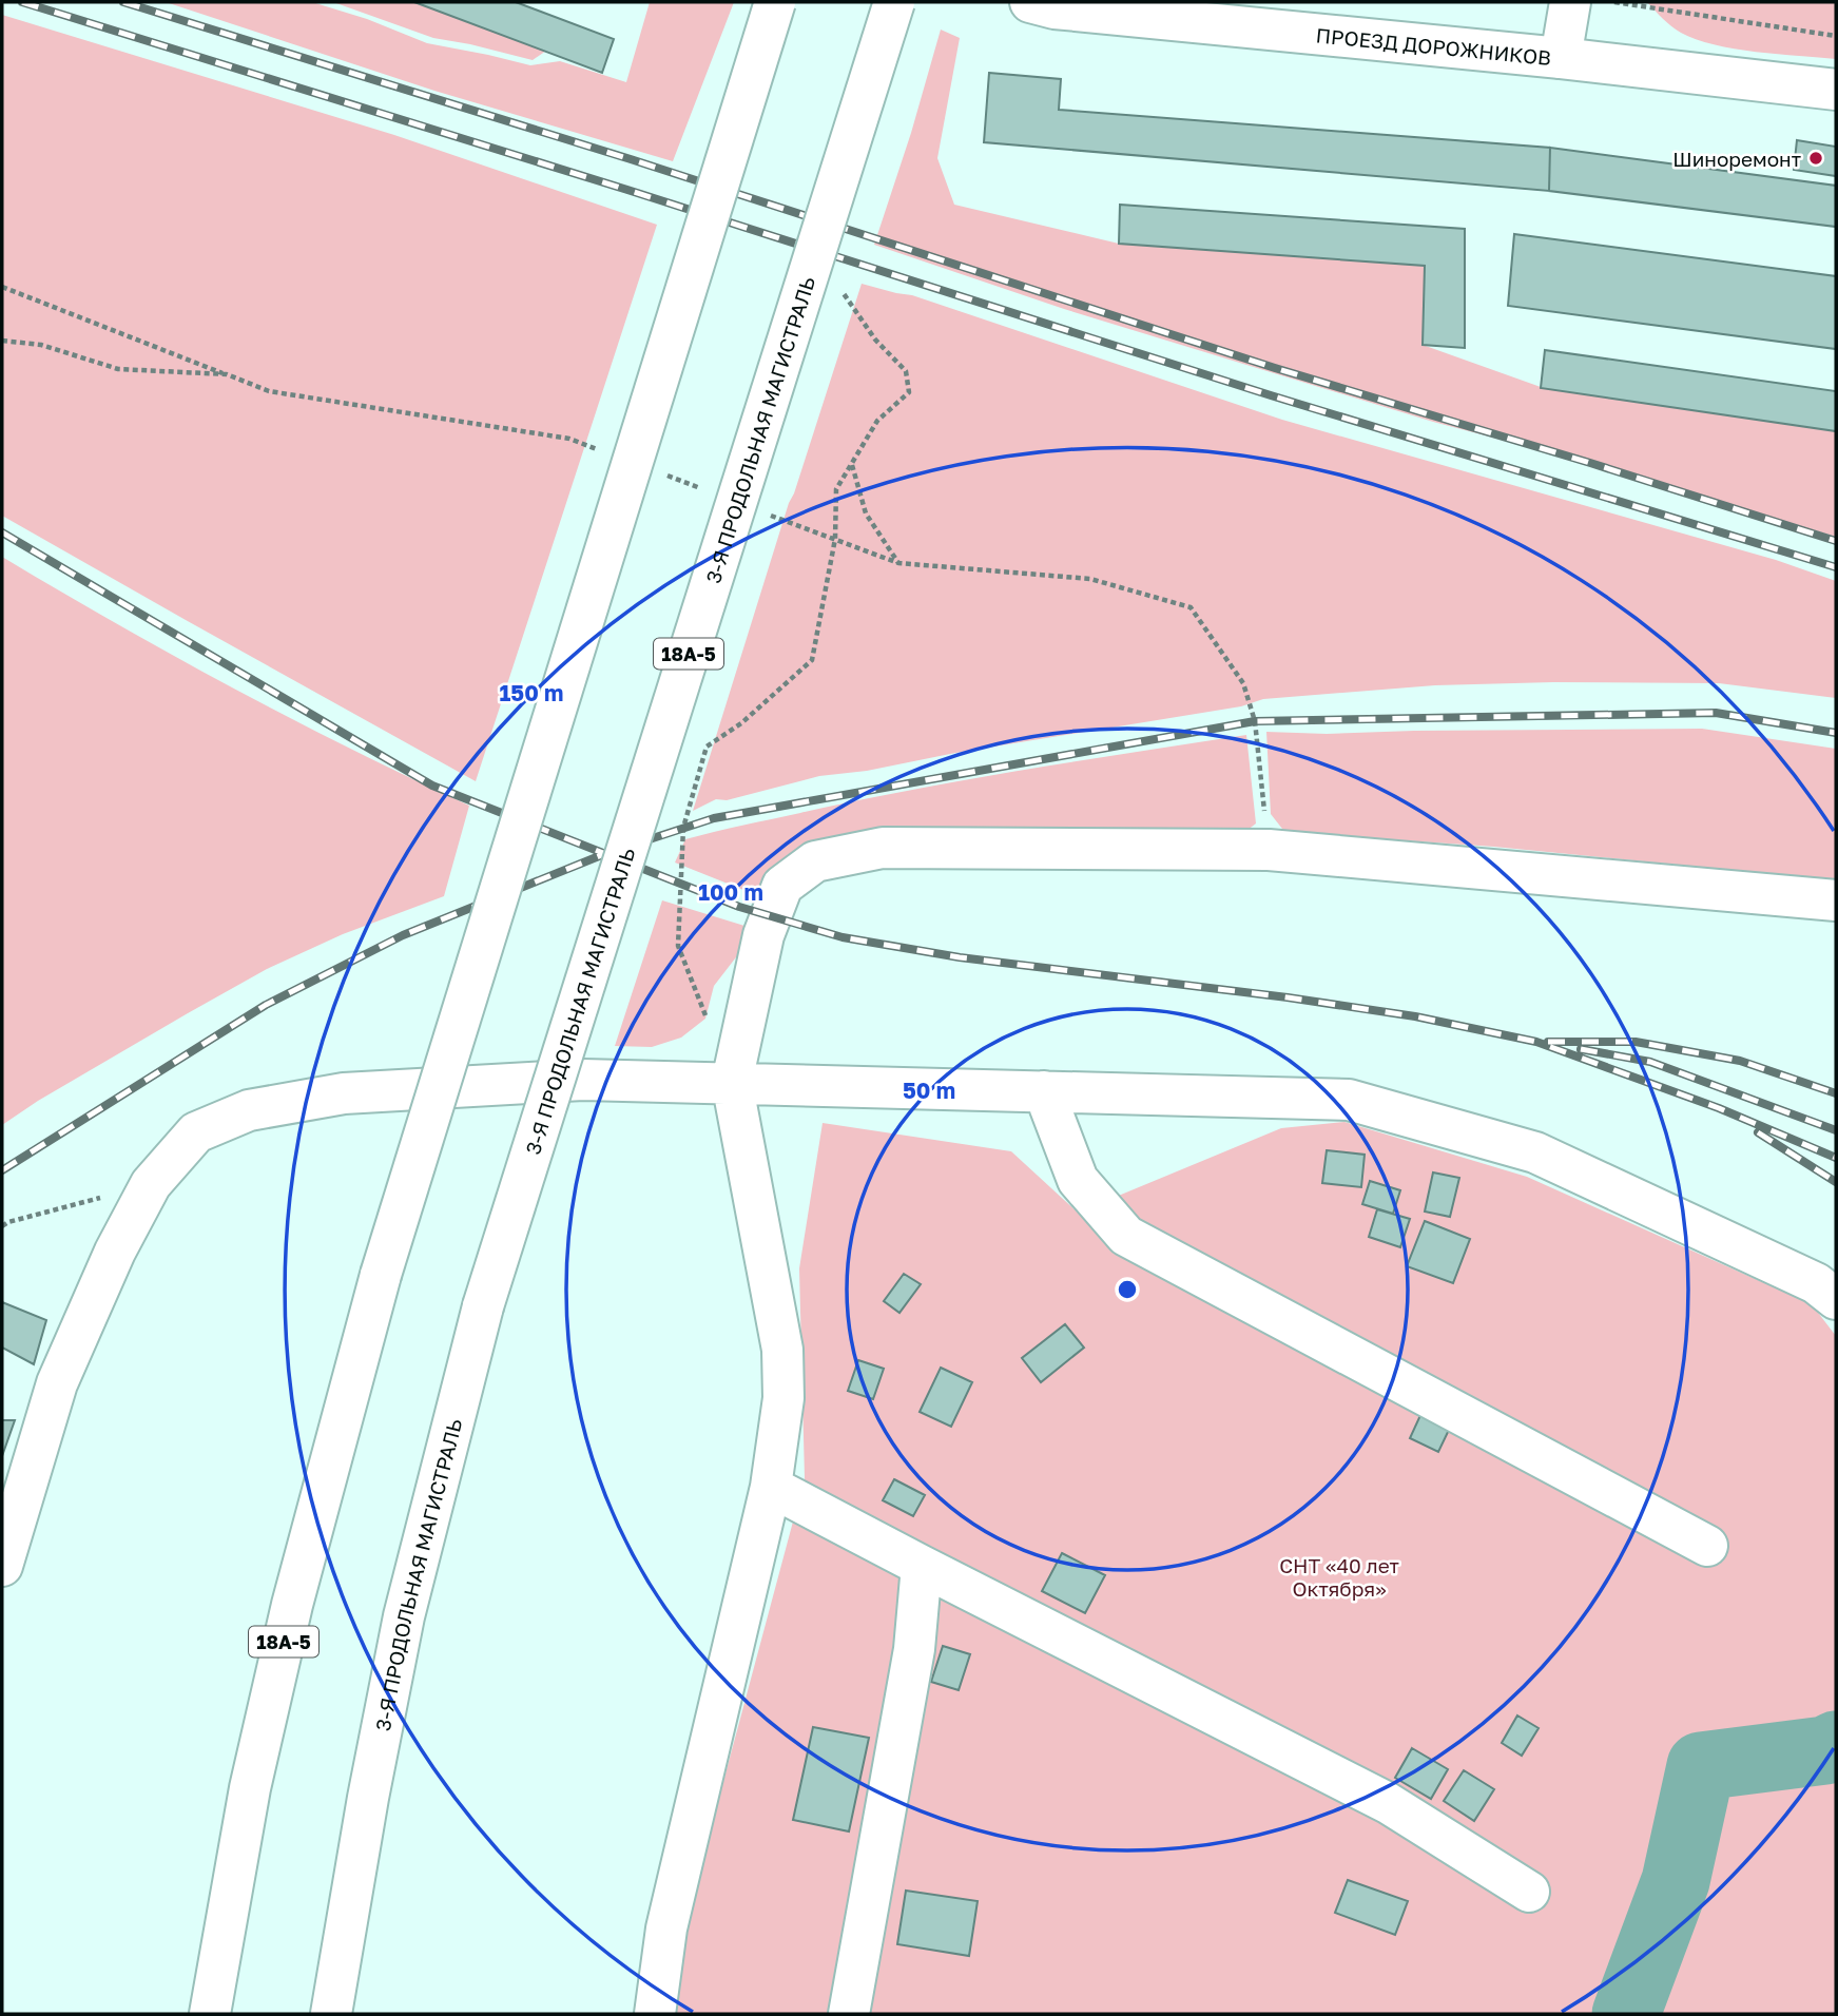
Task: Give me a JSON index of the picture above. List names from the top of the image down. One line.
{"streets":{"main road":["ПРОЕЗД ДОРОЖНИКОВ","3-Я ПРОДОЛЬНАЯ МАГИСТРАЛЬ","18А-5"]},"parks":["СНТ «40 лет Октября»"],"places":["Шиноремонт"],"rings":["150 m","100 m","50 m"]}
